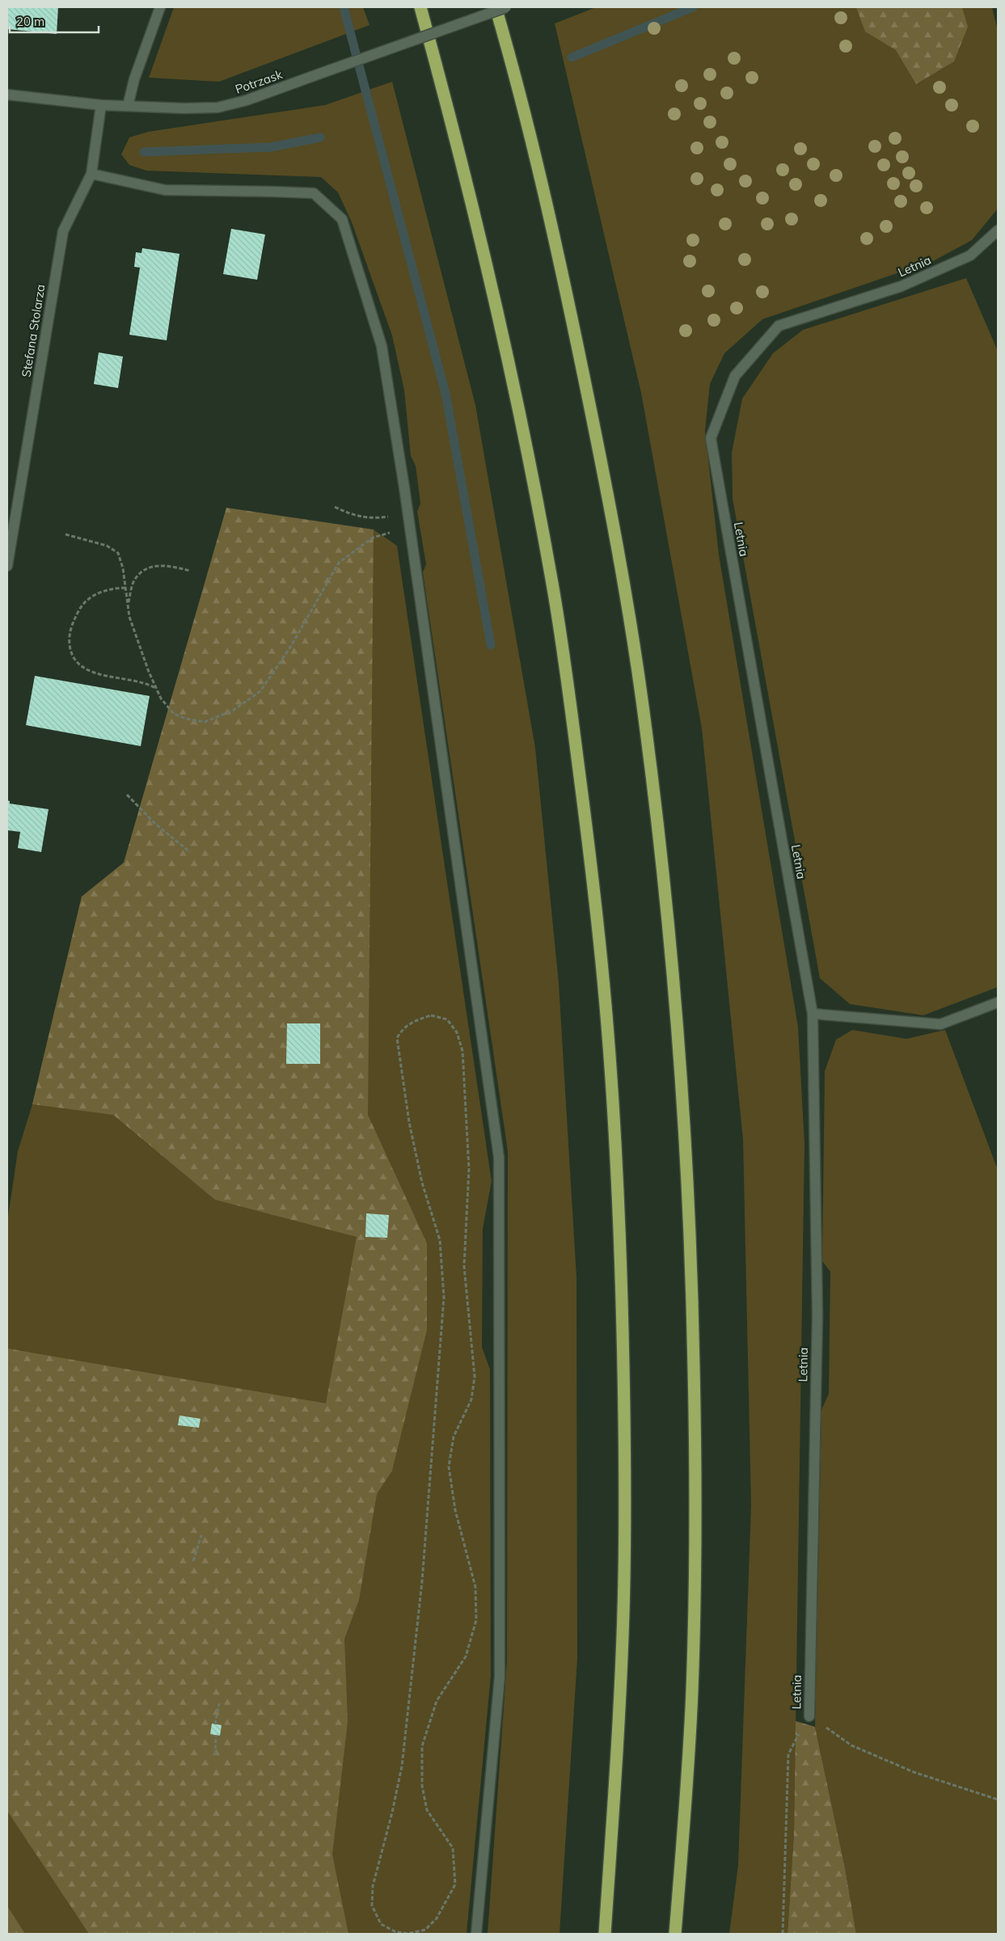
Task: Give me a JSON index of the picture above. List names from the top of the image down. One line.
{"streets":{"street":["Potrzask","Letnia","Stefana Stolarza"]},"crossings":[["Potrzask","Stefana Stolarza"]],"scale_bar":"20 m"}
